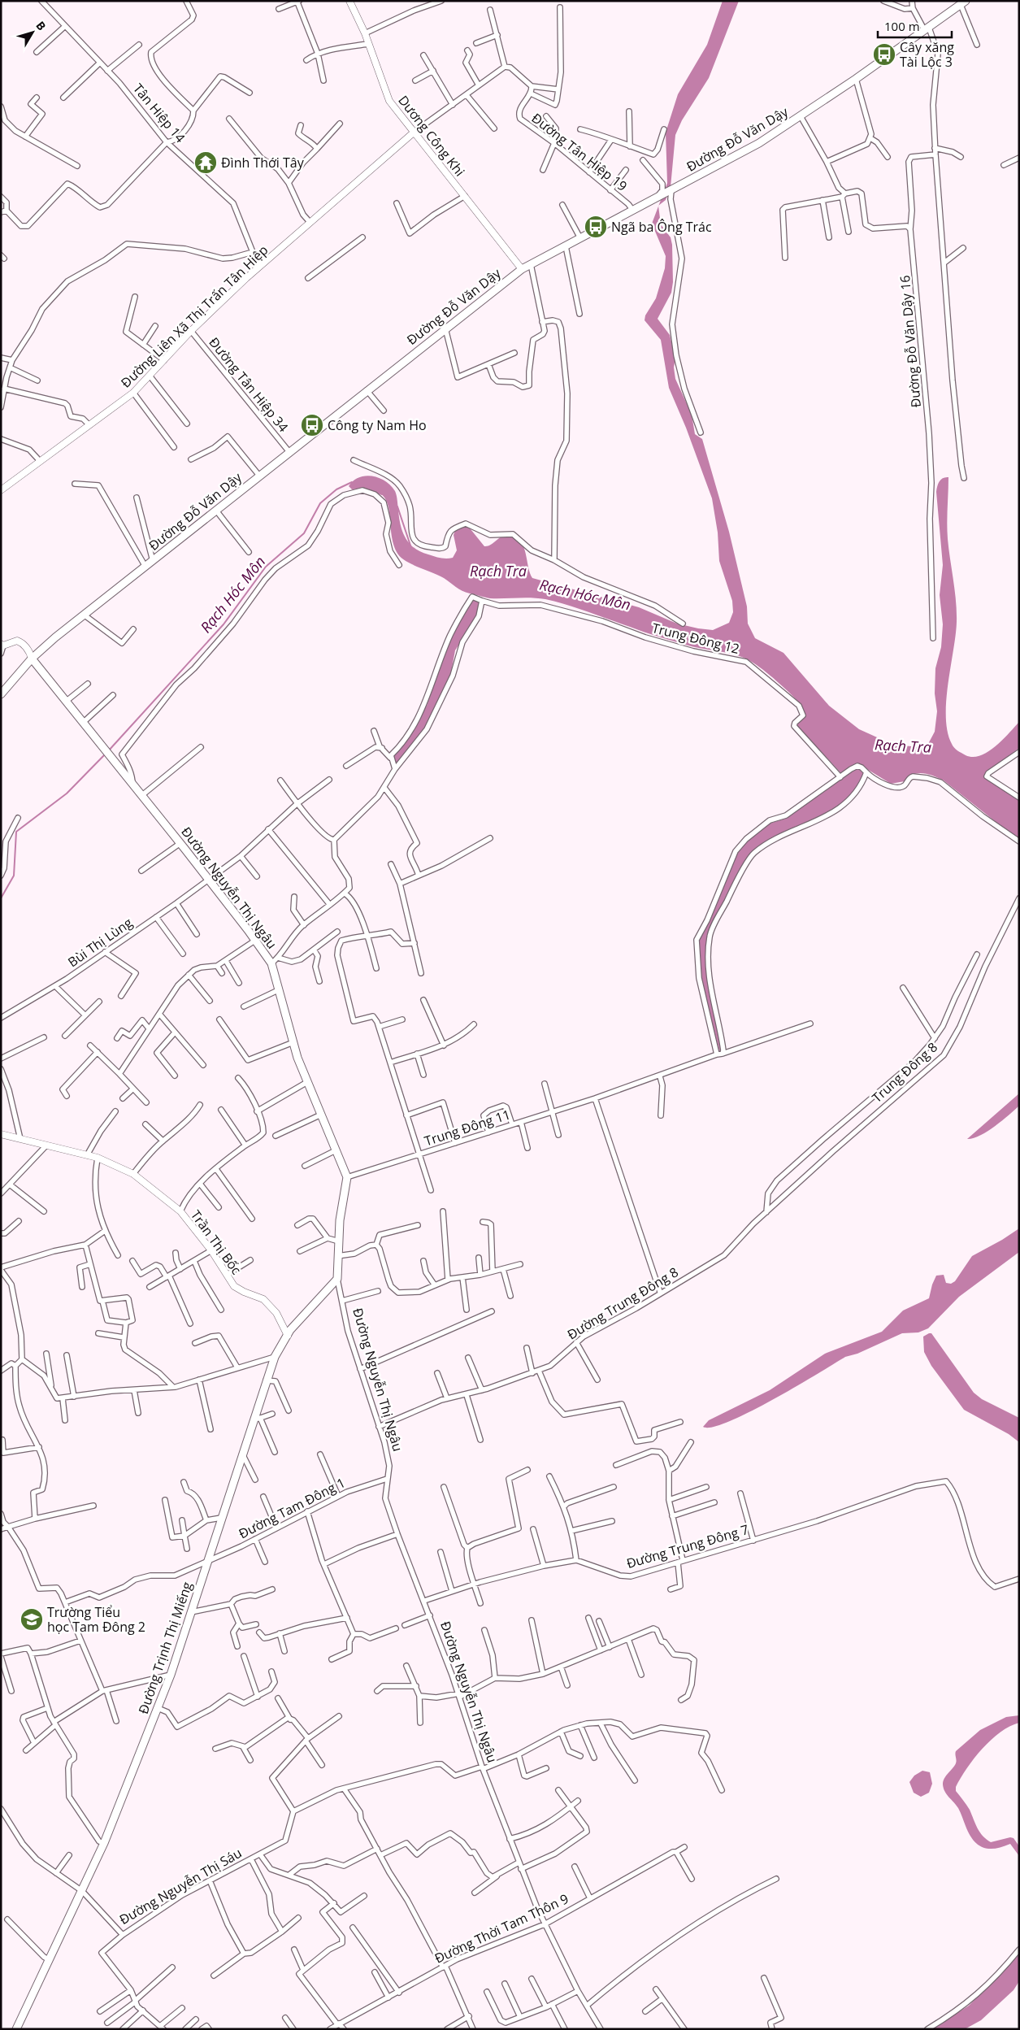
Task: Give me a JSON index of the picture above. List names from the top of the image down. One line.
{"streets":{"main road":["Đường Đỗ Văn Dậy","Đường Nguyễn Thị Ngâu","Đường Trịnh Thị Miếng"],"street":["Tân Hiệp 14","Dương Công Khi","Đường Tân Hiệp 19","Đường Liên Xã Thị Trấn Tân Hiệp","Đường Đỗ Văn Dậy 16","Đường Tân Hiệp 34","Trung Đông 12","Bùi Thị Lùng","Trung Đông 8","Trung Đông 11","Trần Thị Bốc","Đường Trung Đông 8","Đường Tam Đông 1","Đường Trung Đông 7","Đường Nguyễn Thị Sáu","Đường Thời Tam Thôn 9"]},"crossings":[["Tân Hiệp 14","Đường Liên Xã Thị Trấn Tân Hiệp"],["Dương Công Khi","Đường Đỗ Văn Dậy"],["Dương Công Khi","Đường Liên Xã Thị Trấn Tân Hiệp"],["Đường Đỗ Văn Dậy","Đường Tân Hiệp 19"],["Đường Đỗ Văn Dậy","Đường Tân Hiệp 34"],["Đường Liên Xã Thị Trấn Tân Hiệp","Đường Tân Hiệp 34"],["Đường Nguyễn Thị Ngâu","Bùi Thị Lùng"],["Đường Nguyễn Thị Ngâu","Trung Đông 11"],["Đường Nguyễn Thị Ngâu","Đường Trung Đông 8"],["Đường Nguyễn Thị Ngâu","Đường Tam Đông 1"],["Đường Nguyễn Thị Ngâu","Đường Trung Đông 7"],["Đường Nguyễn Thị Ngâu","Đường Trịnh Thị Miếng"],["Đường Nguyễn Thị Ngâu","Đường Thời Tam Thôn 9"],["Trung Đông 8","Đường Trung Đông 8"],["Trần Thị Bốc","Đường Trịnh Thị Miếng"],["Đường Tam Đông 1","Đường Trịnh Thị Miếng"],["Đường Trịnh Thị Miếng","Đường Nguyễn Thị Sáu"]],"water":["Rạch Tra","Rạch Hóc Môn"],"places":{"bus stop":["Cây xăng Tài Lộc 3","Ngã ba Ông Trác","Công ty Nam Ho"],"temple":["Đình Thới Tây"],"school or university":["Trường Tiểu học Tam Đông 2"]},"scale_bar":"100 m","north":"top right"}
